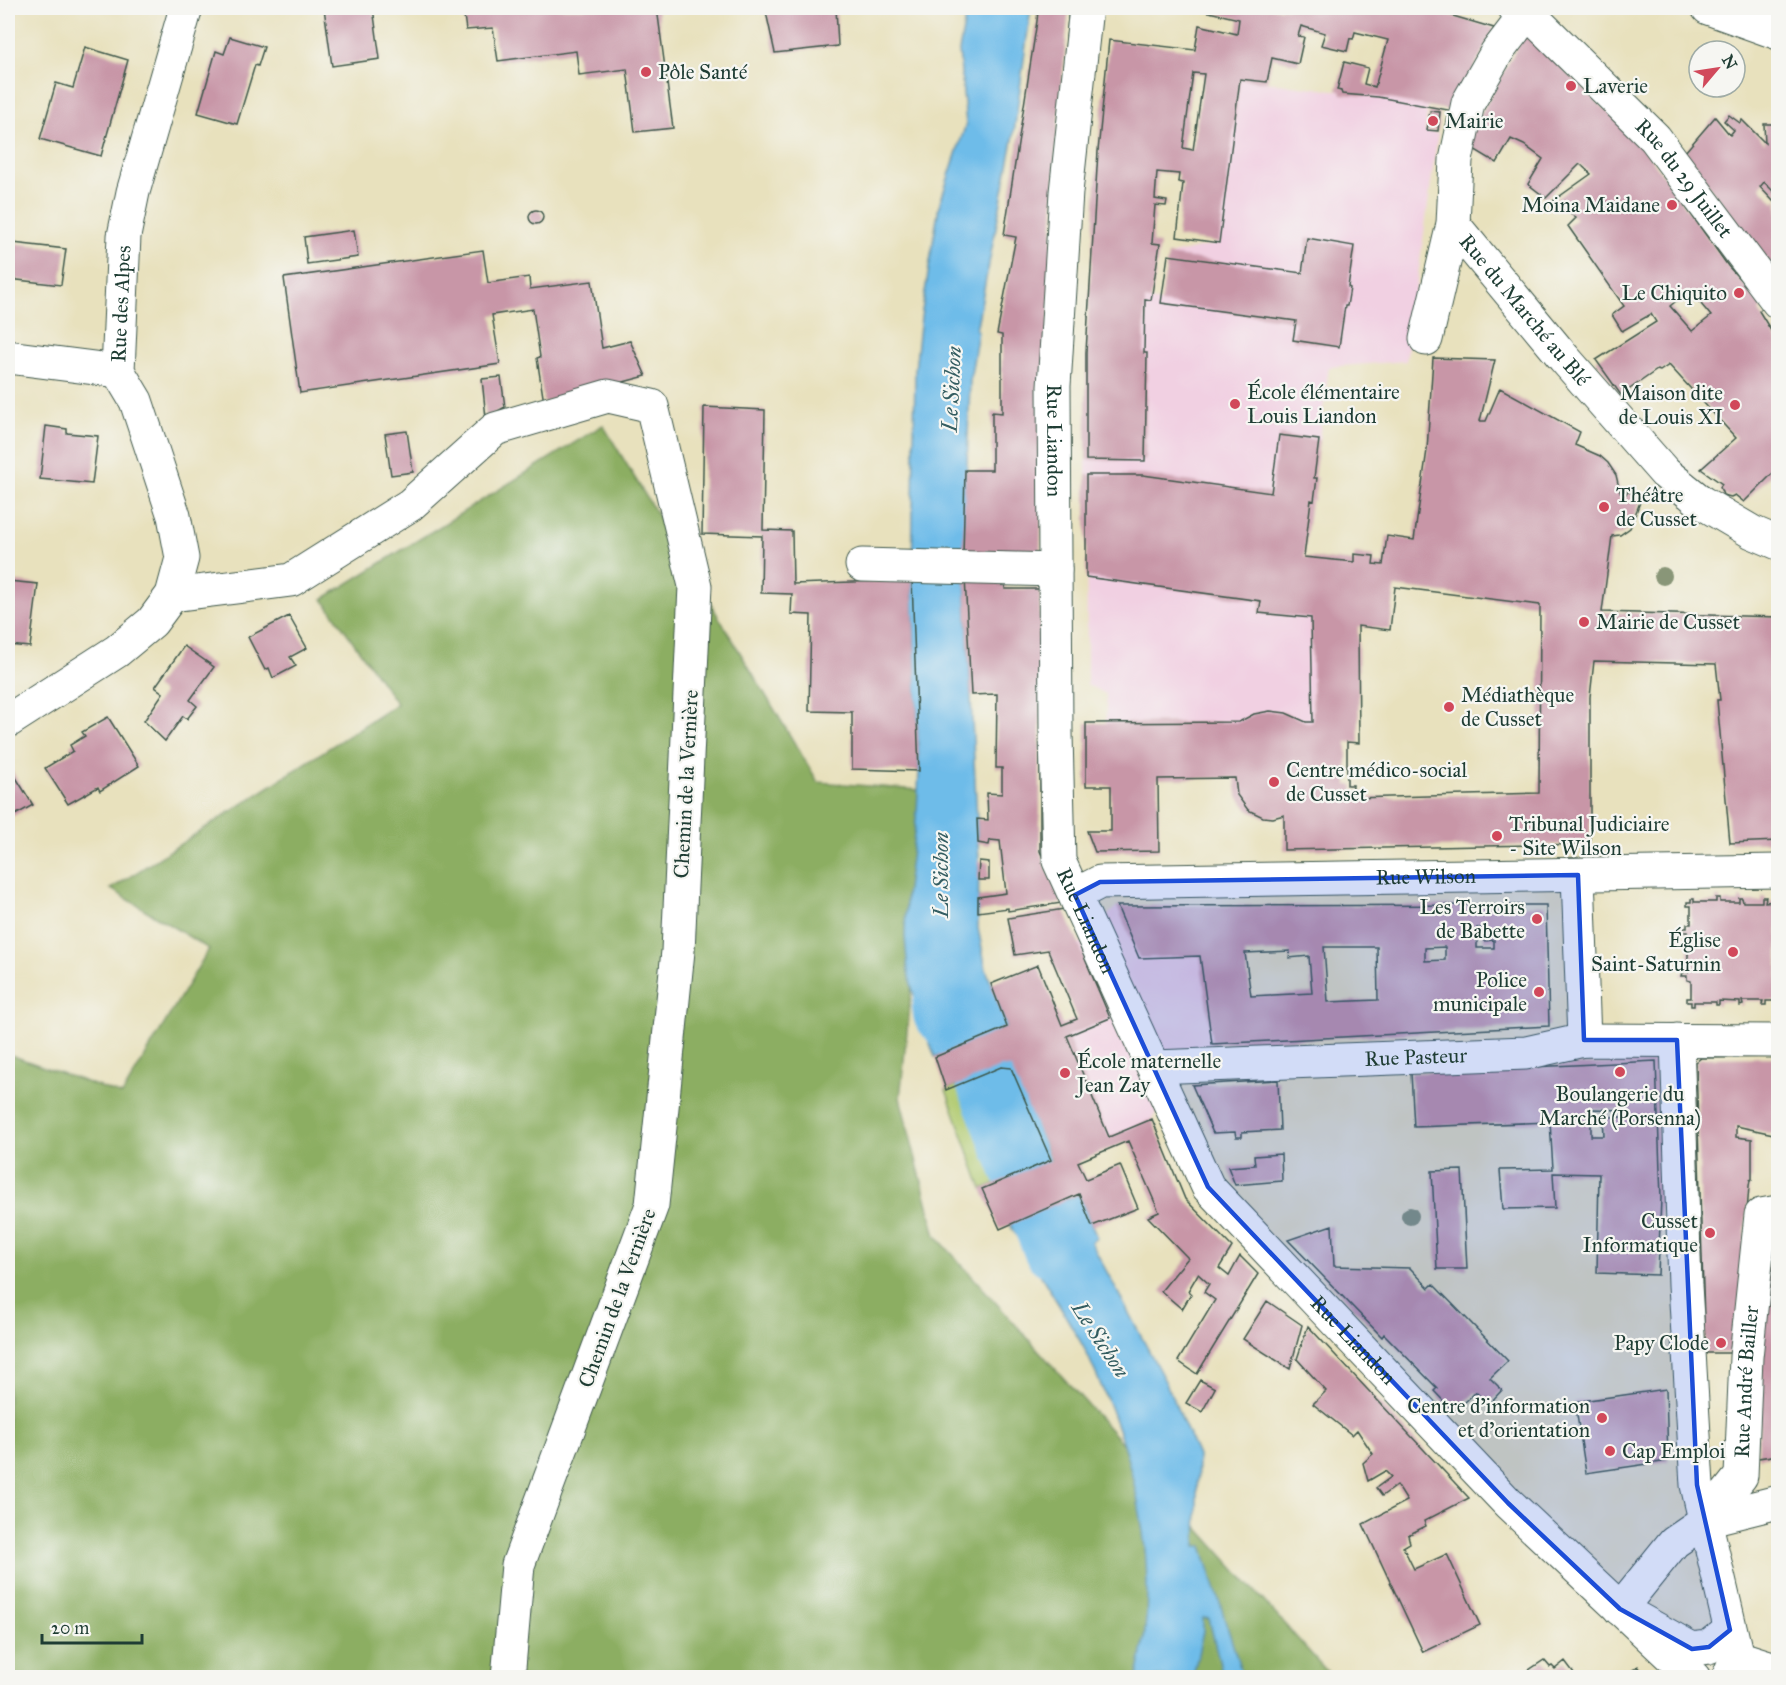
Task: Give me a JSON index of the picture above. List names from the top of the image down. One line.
{"streets":{"street":["Rue du 29 Juillet","Rue des Alpes","Rue du Marché au Blé","Rue Liandon","Chemin de la Vernière","Rue Wilson","Rue Pasteur","Rue André Bailler"]},"crossings":[["Rue du 29 Juillet","Rue du Marché au Blé"],["Rue des Alpes","Chemin de la Vernière"],["Rue Liandon","Rue Wilson"],["Rue Liandon","Rue Pasteur"]],"water":["Le Sichon"],"places":["Pôle Santé","Laverie","Mairie","Moina Maidane","Le Chiquito","École élémentaire Louis Liandon","Maison dite de Louis XI","Théâtre de Cusset","Mairie de Cusset","Médiathèque de Cusset","Centre médico-social de Cusset","Tribunal Judiciaire - Site Wilson","Les Terroirs de Babette","Église Saint-Saturnin","Police municipale","Boulangerie du Marché (Porsenna)","École maternelle Jean Zay","Cusset Informatique","Papy Clode","Centre d'information et d'orientation","Cap Emploi"],"scale_bar":"20 m","north":"top right"}
